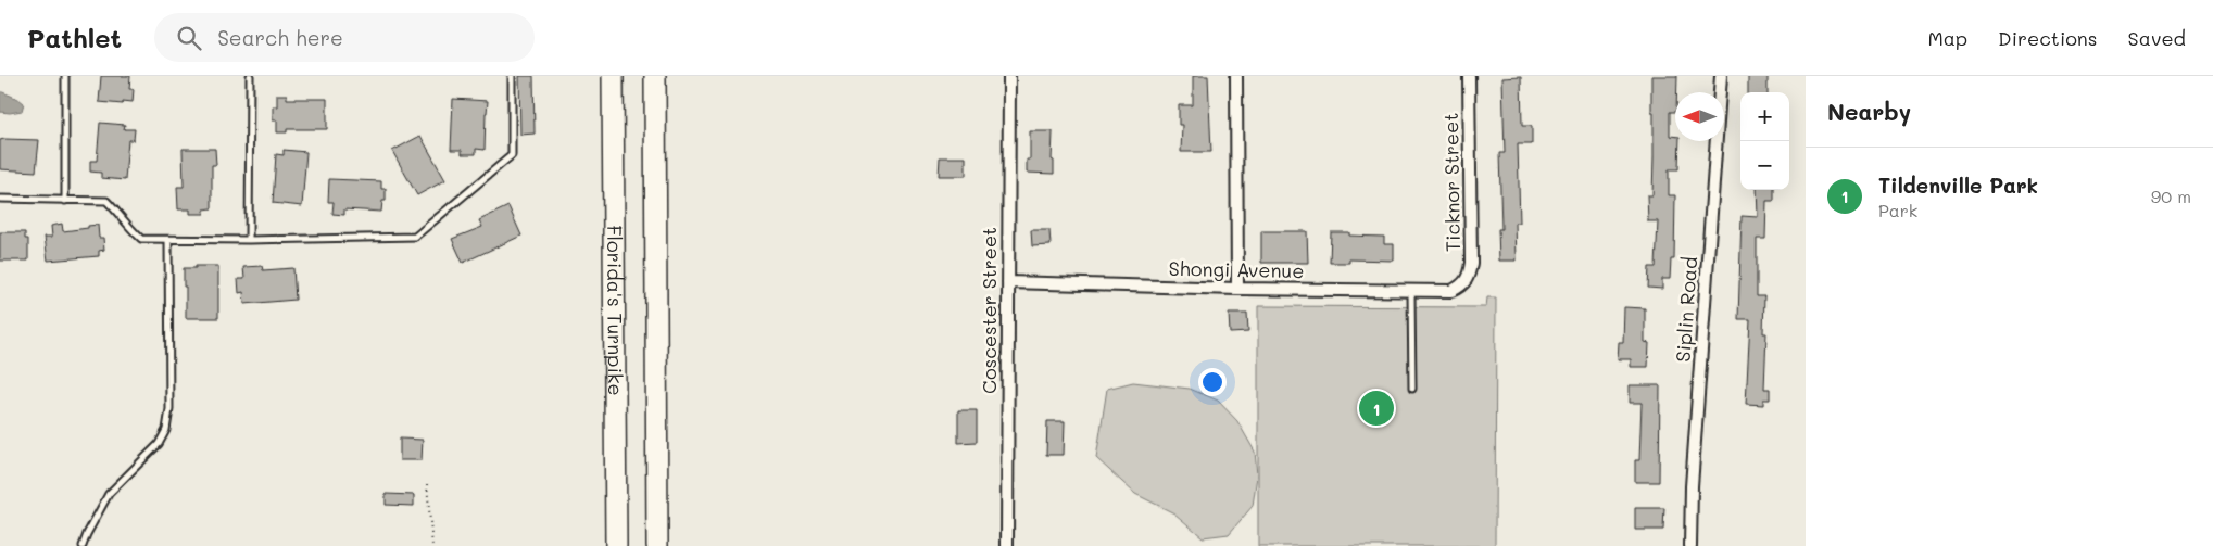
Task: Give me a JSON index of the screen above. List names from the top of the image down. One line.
{"streets":{"highway":["Florida's Turnpike"],"street":["Ticknor Street","Shongi Avenue","Siplin Road","Coscester Street"]},"crossings":[["Ticknor Street","Shongi Avenue"],["Shongi Avenue","Coscester Street"]],"north":"left","page":{"header":"Pathlet","search":"Search here","nav":["Map","Directions","Saved"],"heading":"Nearby","map_buttons":["+","−"],"list":[{"mark":"1","name":"Tildenville Park","note":"Park","value":"90 m"}],"pins":"1"}}
